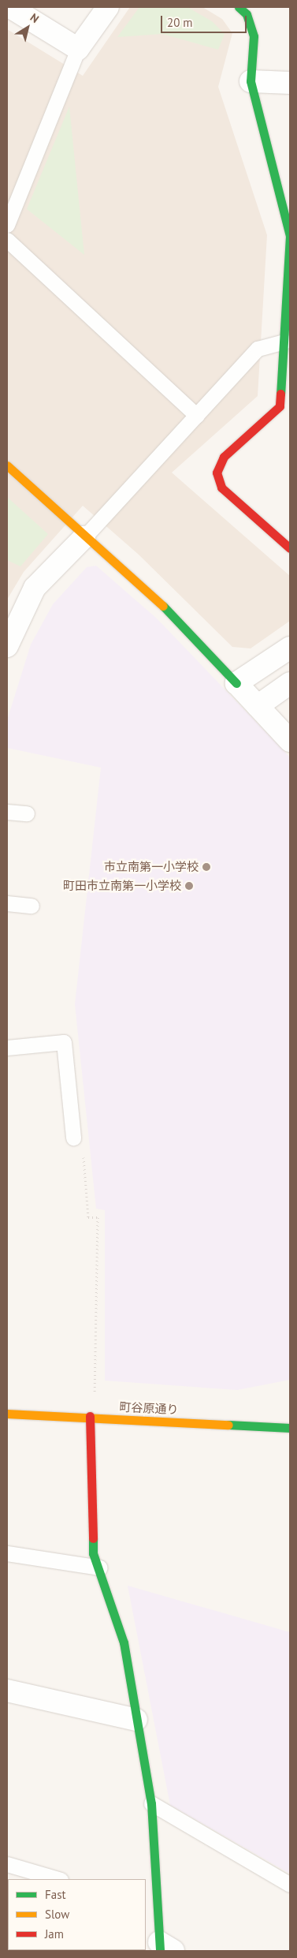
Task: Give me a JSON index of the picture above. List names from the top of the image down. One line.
{"streets":{"street":["町谷原通り"]},"places":["市立南第一小学校","町田市立南第一小学校"],"legend":["Fast","Slow","Jam"],"scale_bar":"20 m","north":"top right"}
